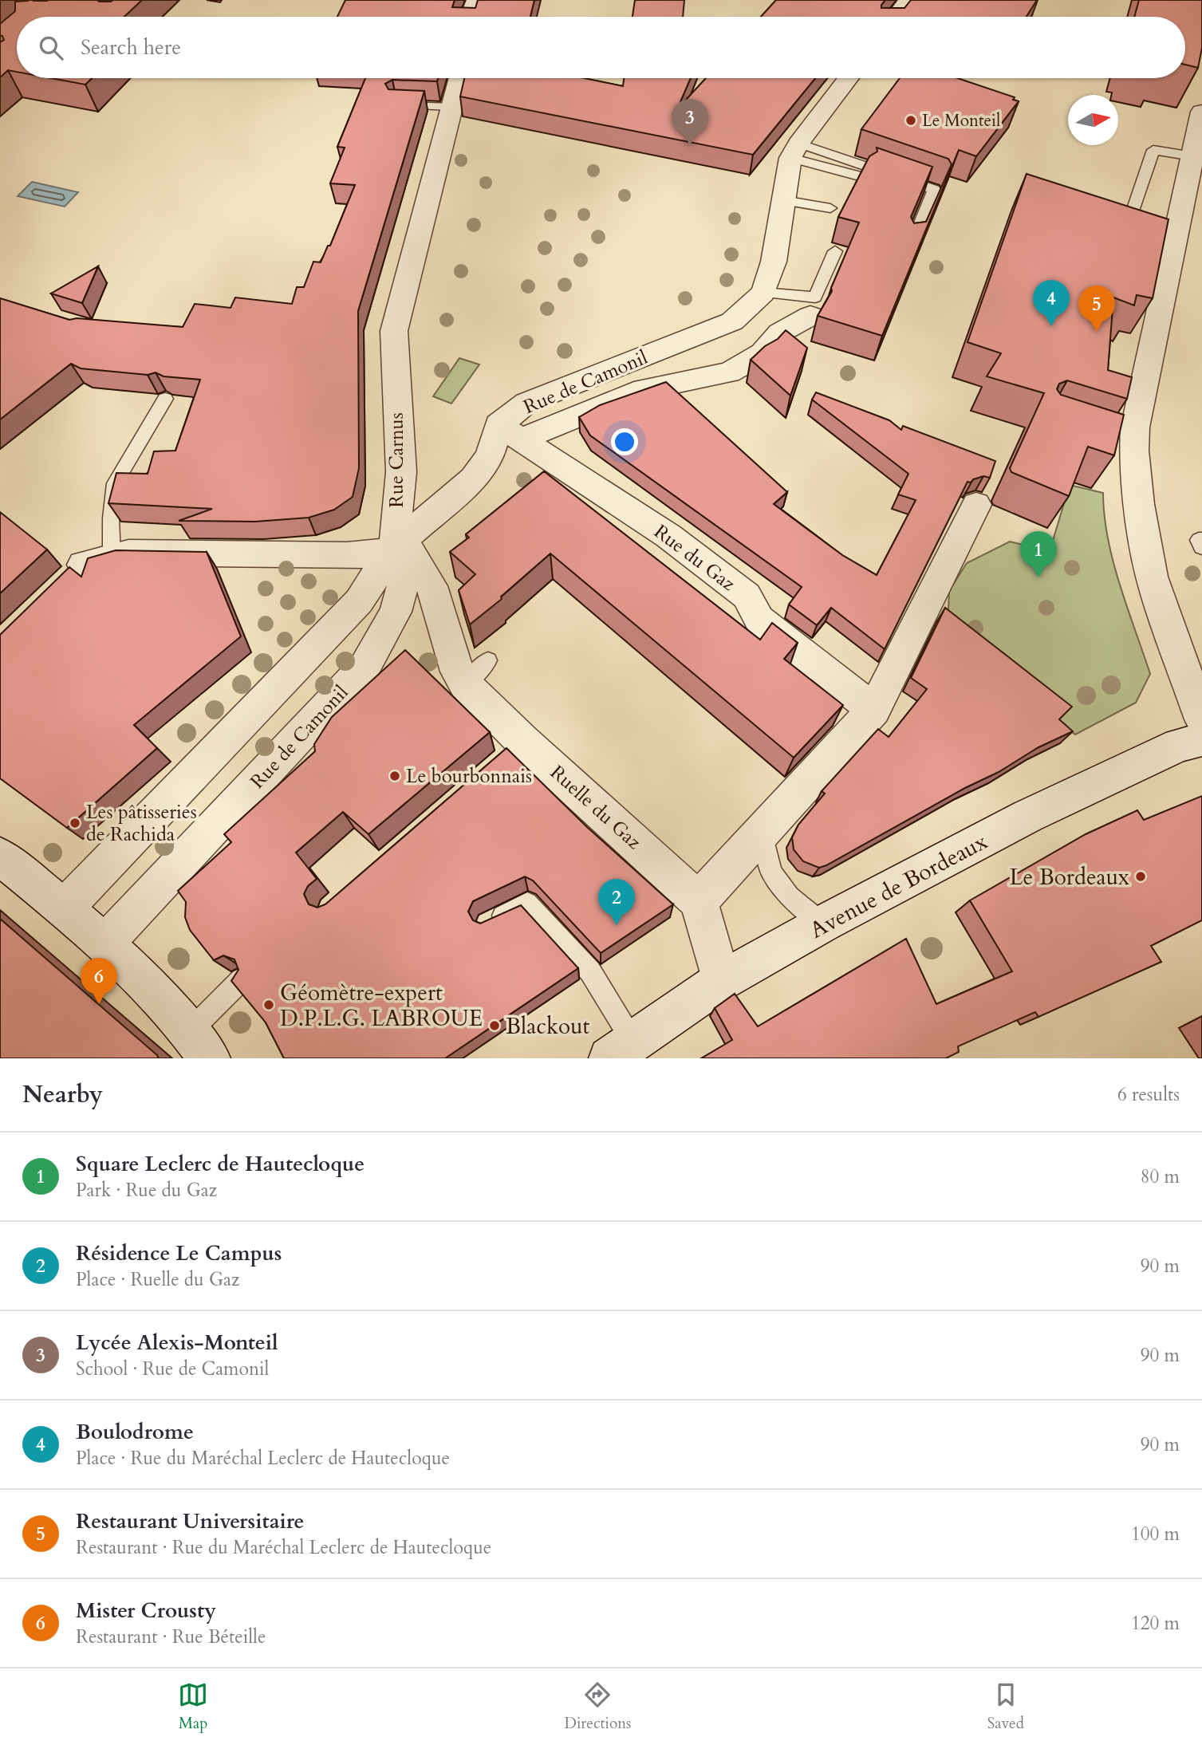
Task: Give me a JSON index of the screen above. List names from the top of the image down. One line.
{"streets":{"street":["Rue de Camonil","Rue Carnus","Rue du Gaz","Ruelle du Gaz","Avenue de Bordeaux"]},"crossings":[["Rue de Camonil","Rue Carnus"],["Rue de Camonil","Rue du Gaz"],["Rue de Camonil","Ruelle du Gaz"],["Rue Carnus","Ruelle du Gaz"]],"places":["Le Monteil","Le bourbonnais","Les pâtisseries de Rachida","Le Bordeaux","Géomètre-expert D.P.L.G. LABROUE","Blackout"],"north":"right","page":{"search":"Search here","pins":["3","4","5","1","2","6"],"heading":["Nearby","6 results"],"list":[{"mark":"1","name":"Square Leclerc de Hautecloque","note":"Park · Rue du Gaz","value":"80 m"},{"mark":"2","name":"Résidence Le Campus","note":"Place · Ruelle du Gaz","value":"90 m"},{"mark":"3","name":"Lycée Alexis-Monteil","note":"School · Rue de Camonil","value":"90 m"},{"mark":"4","name":"Boulodrome","note":"Place · Rue du Maréchal Leclerc de Hautecloque","value":"90 m"},{"mark":"5","name":"Restaurant Universitaire","note":"Restaurant · Rue du Maréchal Leclerc de Hautecloque","value":"100 m"},{"mark":"6","name":"Mister Crousty","note":"Restaurant · Rue Béteille","value":"120 m"}],"nav":["Map","Directions","Saved"]}}
